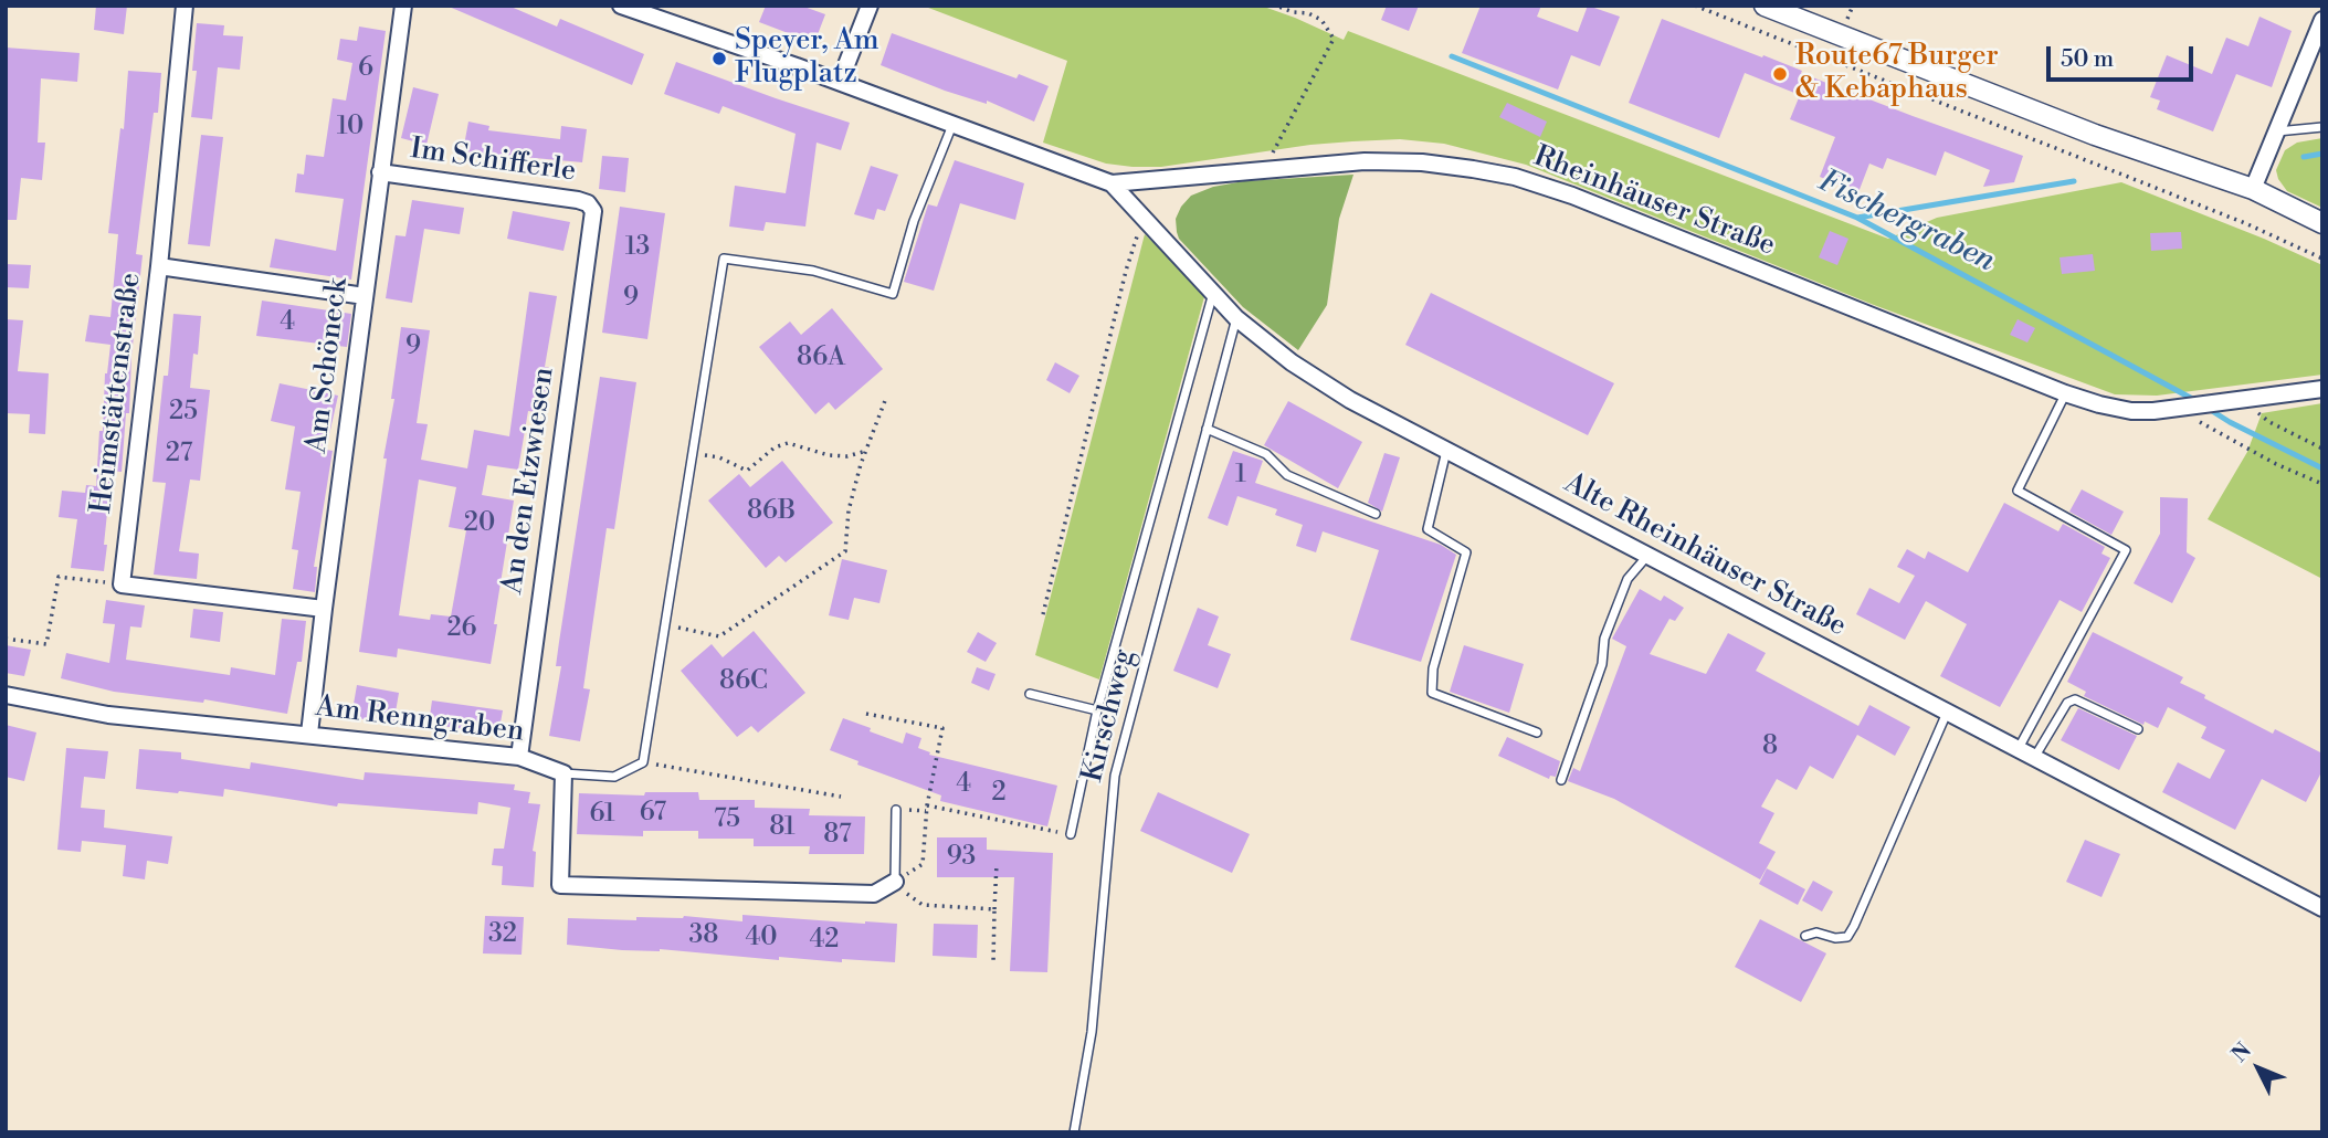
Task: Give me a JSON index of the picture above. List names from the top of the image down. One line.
{"streets":{"street":["Im Schifferle","Rheinhäuser Straße","Am Schöneck","Heimstättenstraße","An den Etzwiesen","Alte Rheinhäuser Straße","Am Renngraben"],"lane":["Kirschweg"]},"crossings":[["Im Schifferle","Am Schöneck"],["Im Schifferle","An den Etzwiesen"],["Rheinhäuser Straße","Alte Rheinhäuser Straße"],["Am Schöneck","Am Renngraben"],["An den Etzwiesen","Am Renngraben"],["Alte Rheinhäuser Straße","Kirschweg"]],"water":["Fischergraben"],"places":["Speyer, Am Flugplatz","Route67 Burger & Kebaphaus"],"house_numbers":["6","10","13","9","4","9","86A","25","27","1","86B","20","26","86C","8","4","2","67","61","75","81","87","93","32","38","40","42"],"scale_bar":"50 m","north":"top left"}
